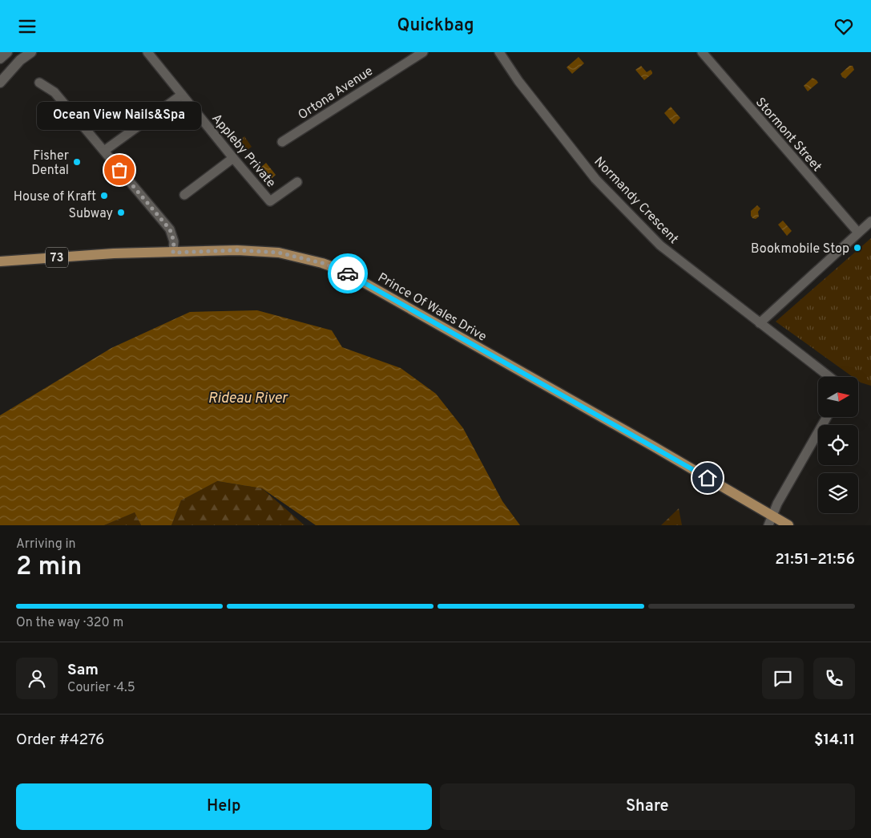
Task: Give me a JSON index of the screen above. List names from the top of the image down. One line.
{"streets":{"main road":["73","Prince Of Wales Drive"],"street":["Ortona Avenue","Stormont Street","Appleby Private","Normandy Crescent"]},"water":["Rideau River"],"places":["Fisher Dental","Ocean View Nails&Spa","House of Kraft","Subway","Bookmobile Stop"],"north":"right","page":{"header":"Quickbag","bubble":"Ocean View Nails&Spa","heading":["2 min","Arriving in","21:51–21:56"],"panel":["Sam","Courier · 4.5","Order #4276","$14.11"],"bar":"On the way · 320 m","buttons":["Help","Share"]}}
